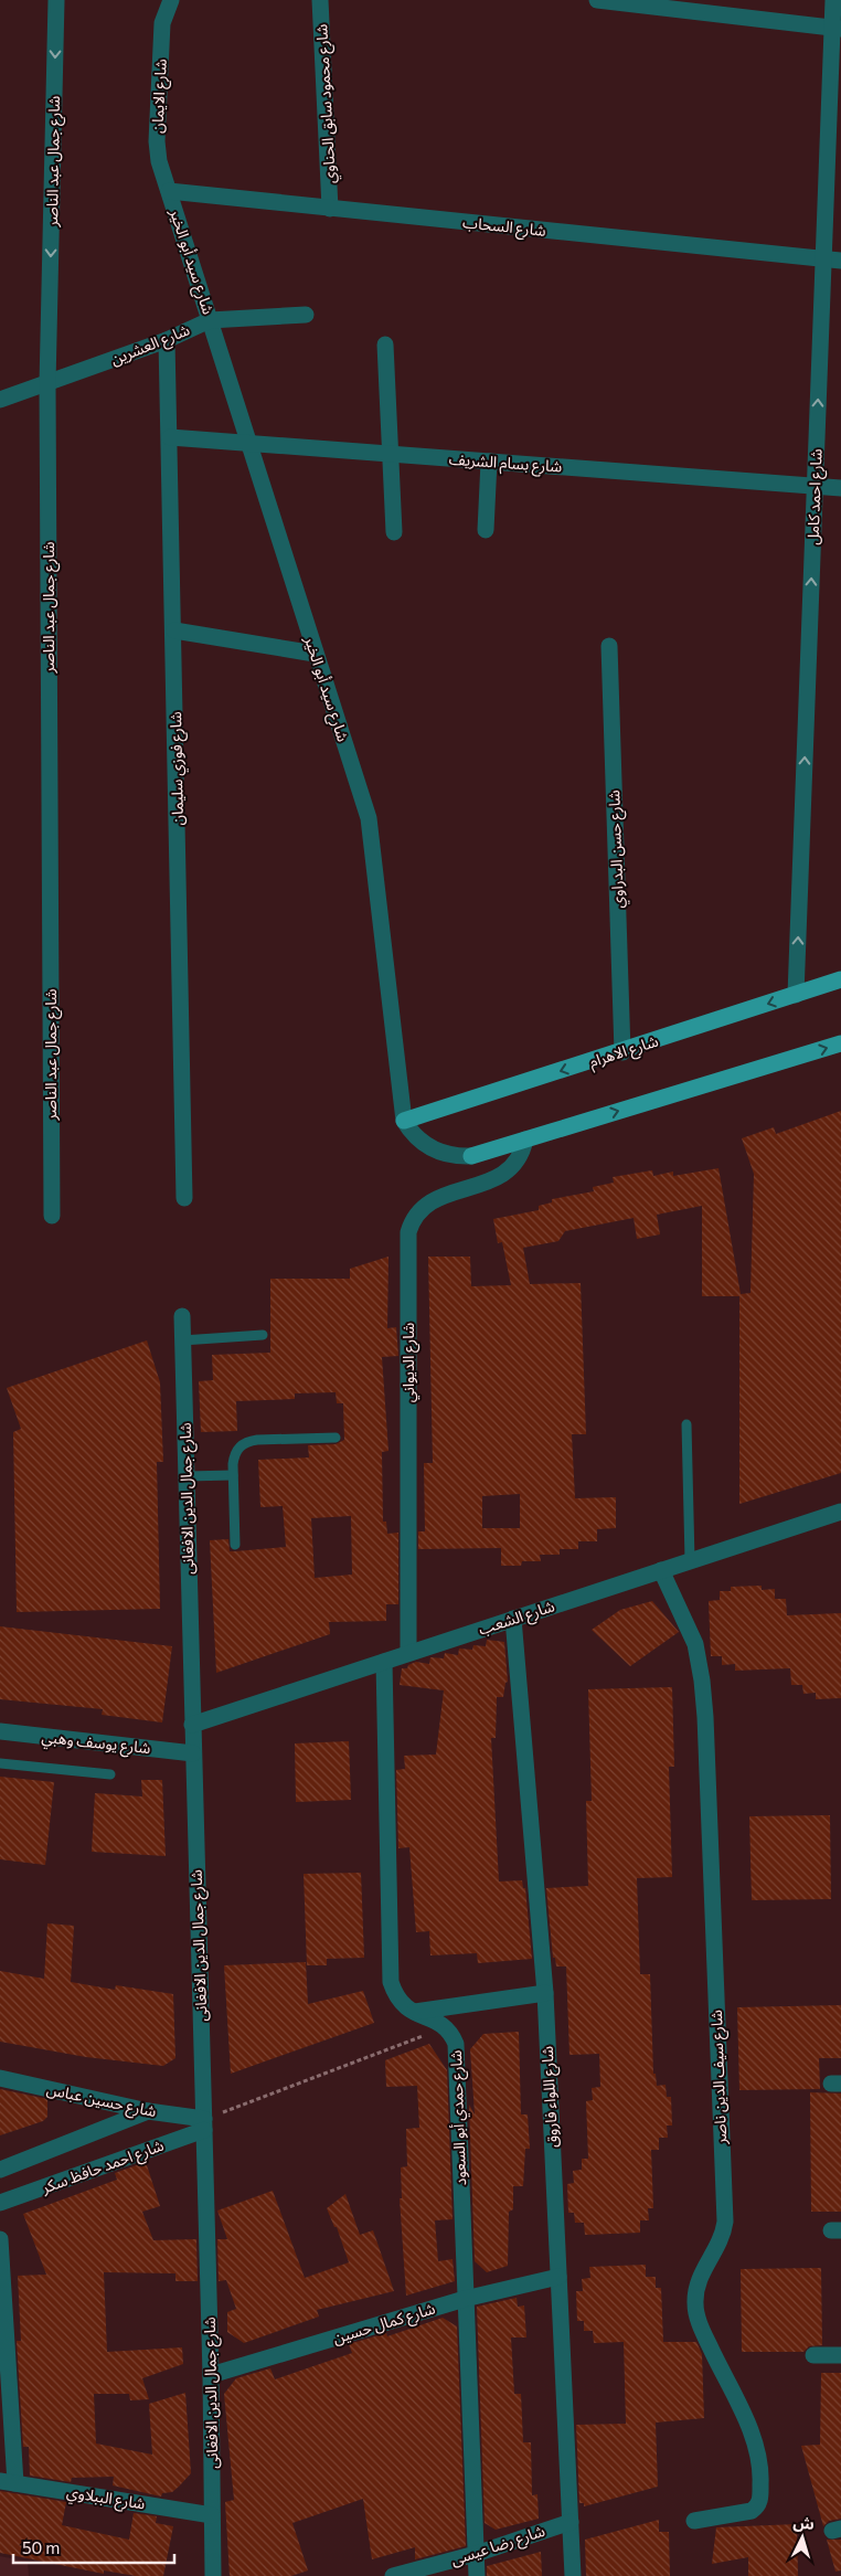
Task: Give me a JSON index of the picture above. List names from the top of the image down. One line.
{"streets":{"main road":["شارع الاهرام"],"street":["شارع الايمان","شارع محمود سابق الحناوي","شارع جمال عبد الناصر","شارع السحاب","شارع سيد أبو الخير","شارع العشرين","شارع بسام الشريف","شارع احمد كامل","شارع فوزي سليمان","شارع حسن البدراوي","شارع الديواني","شارع جمال الدين الافغانى","شارع الشعب","شارع يوسف وهبي","شارع سيف الدين ناصر","شارع اللواء فاروق","شارع حسين عباس","شارع حمدي أبو السعود","شارع احمد حافظ سكر","شارع كمال حسين","شارع الببلاوي","شارع رضا عيسى"]},"crossings":[["شارع الايمان","شارع السحاب"],["شارع الايمان","شارع سيد أبو الخير"],["شارع محمود سابق الحناوي","شارع السحاب"],["شارع جمال عبد الناصر","شارع العشرين"],["شارع السحاب","شارع سيد أبو الخير"],["شارع السحاب","شارع احمد كامل"],["شارع سيد أبو الخير","شارع العشرين"],["شارع سيد أبو الخير","شارع بسام الشريف"],["شارع سيد أبو الخير","شارع الاهرام"],["شارع العشرين","شارع فوزي سليمان"],["شارع بسام الشريف","شارع احمد كامل"],["شارع بسام الشريف","شارع فوزي سليمان"],["شارع احمد كامل","شارع الاهرام"],["شارع حسن البدراوي","شارع الاهرام"],["شارع الديواني","شارع الشعب"],["شارع جمال الدين الافغانى","شارع الشعب"],["شارع جمال الدين الافغانى","شارع يوسف وهبي"],["شارع جمال الدين الافغانى","شارع حسين عباس"],["شارع جمال الدين الافغانى","شارع احمد حافظ سكر"],["شارع جمال الدين الافغانى","شارع كمال حسين"],["شارع جمال الدين الافغانى","شارع الببلاوي"],["شارع الشعب","شارع سيف الدين ناصر"],["شارع الشعب","شارع اللواء فاروق"],["شارع اللواء فاروق","شارع كمال حسين"],["شارع اللواء فاروق","شارع رضا عيسى"],["شارع حسين عباس","شارع احمد حافظ سكر"],["شارع حمدي أبو السعود","شارع كمال حسين"],["شارع حمدي أبو السعود","شارع رضا عيسى"]],"one_way":["شارع احمد كامل"],"scale_bar":"50 m","north":"top"}
